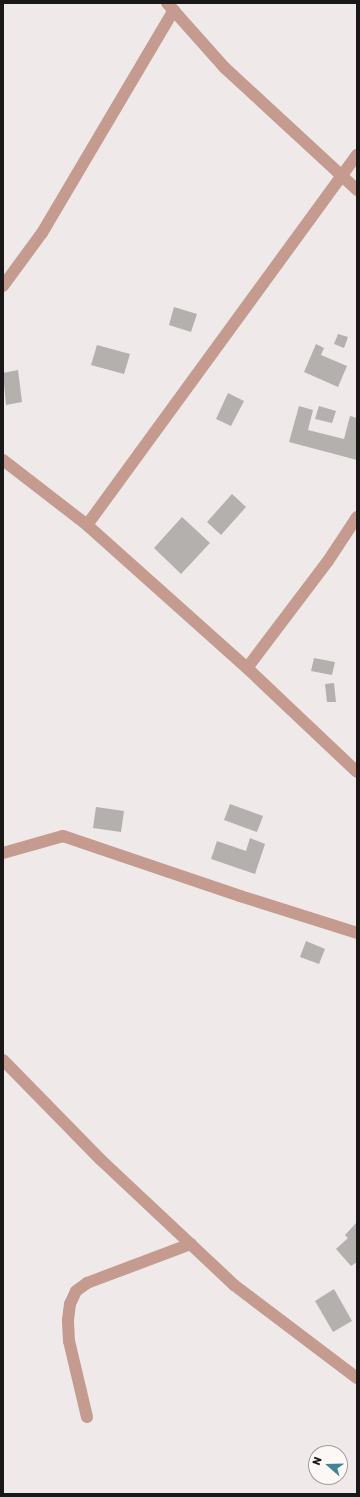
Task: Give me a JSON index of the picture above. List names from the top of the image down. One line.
{"north":"left"}
